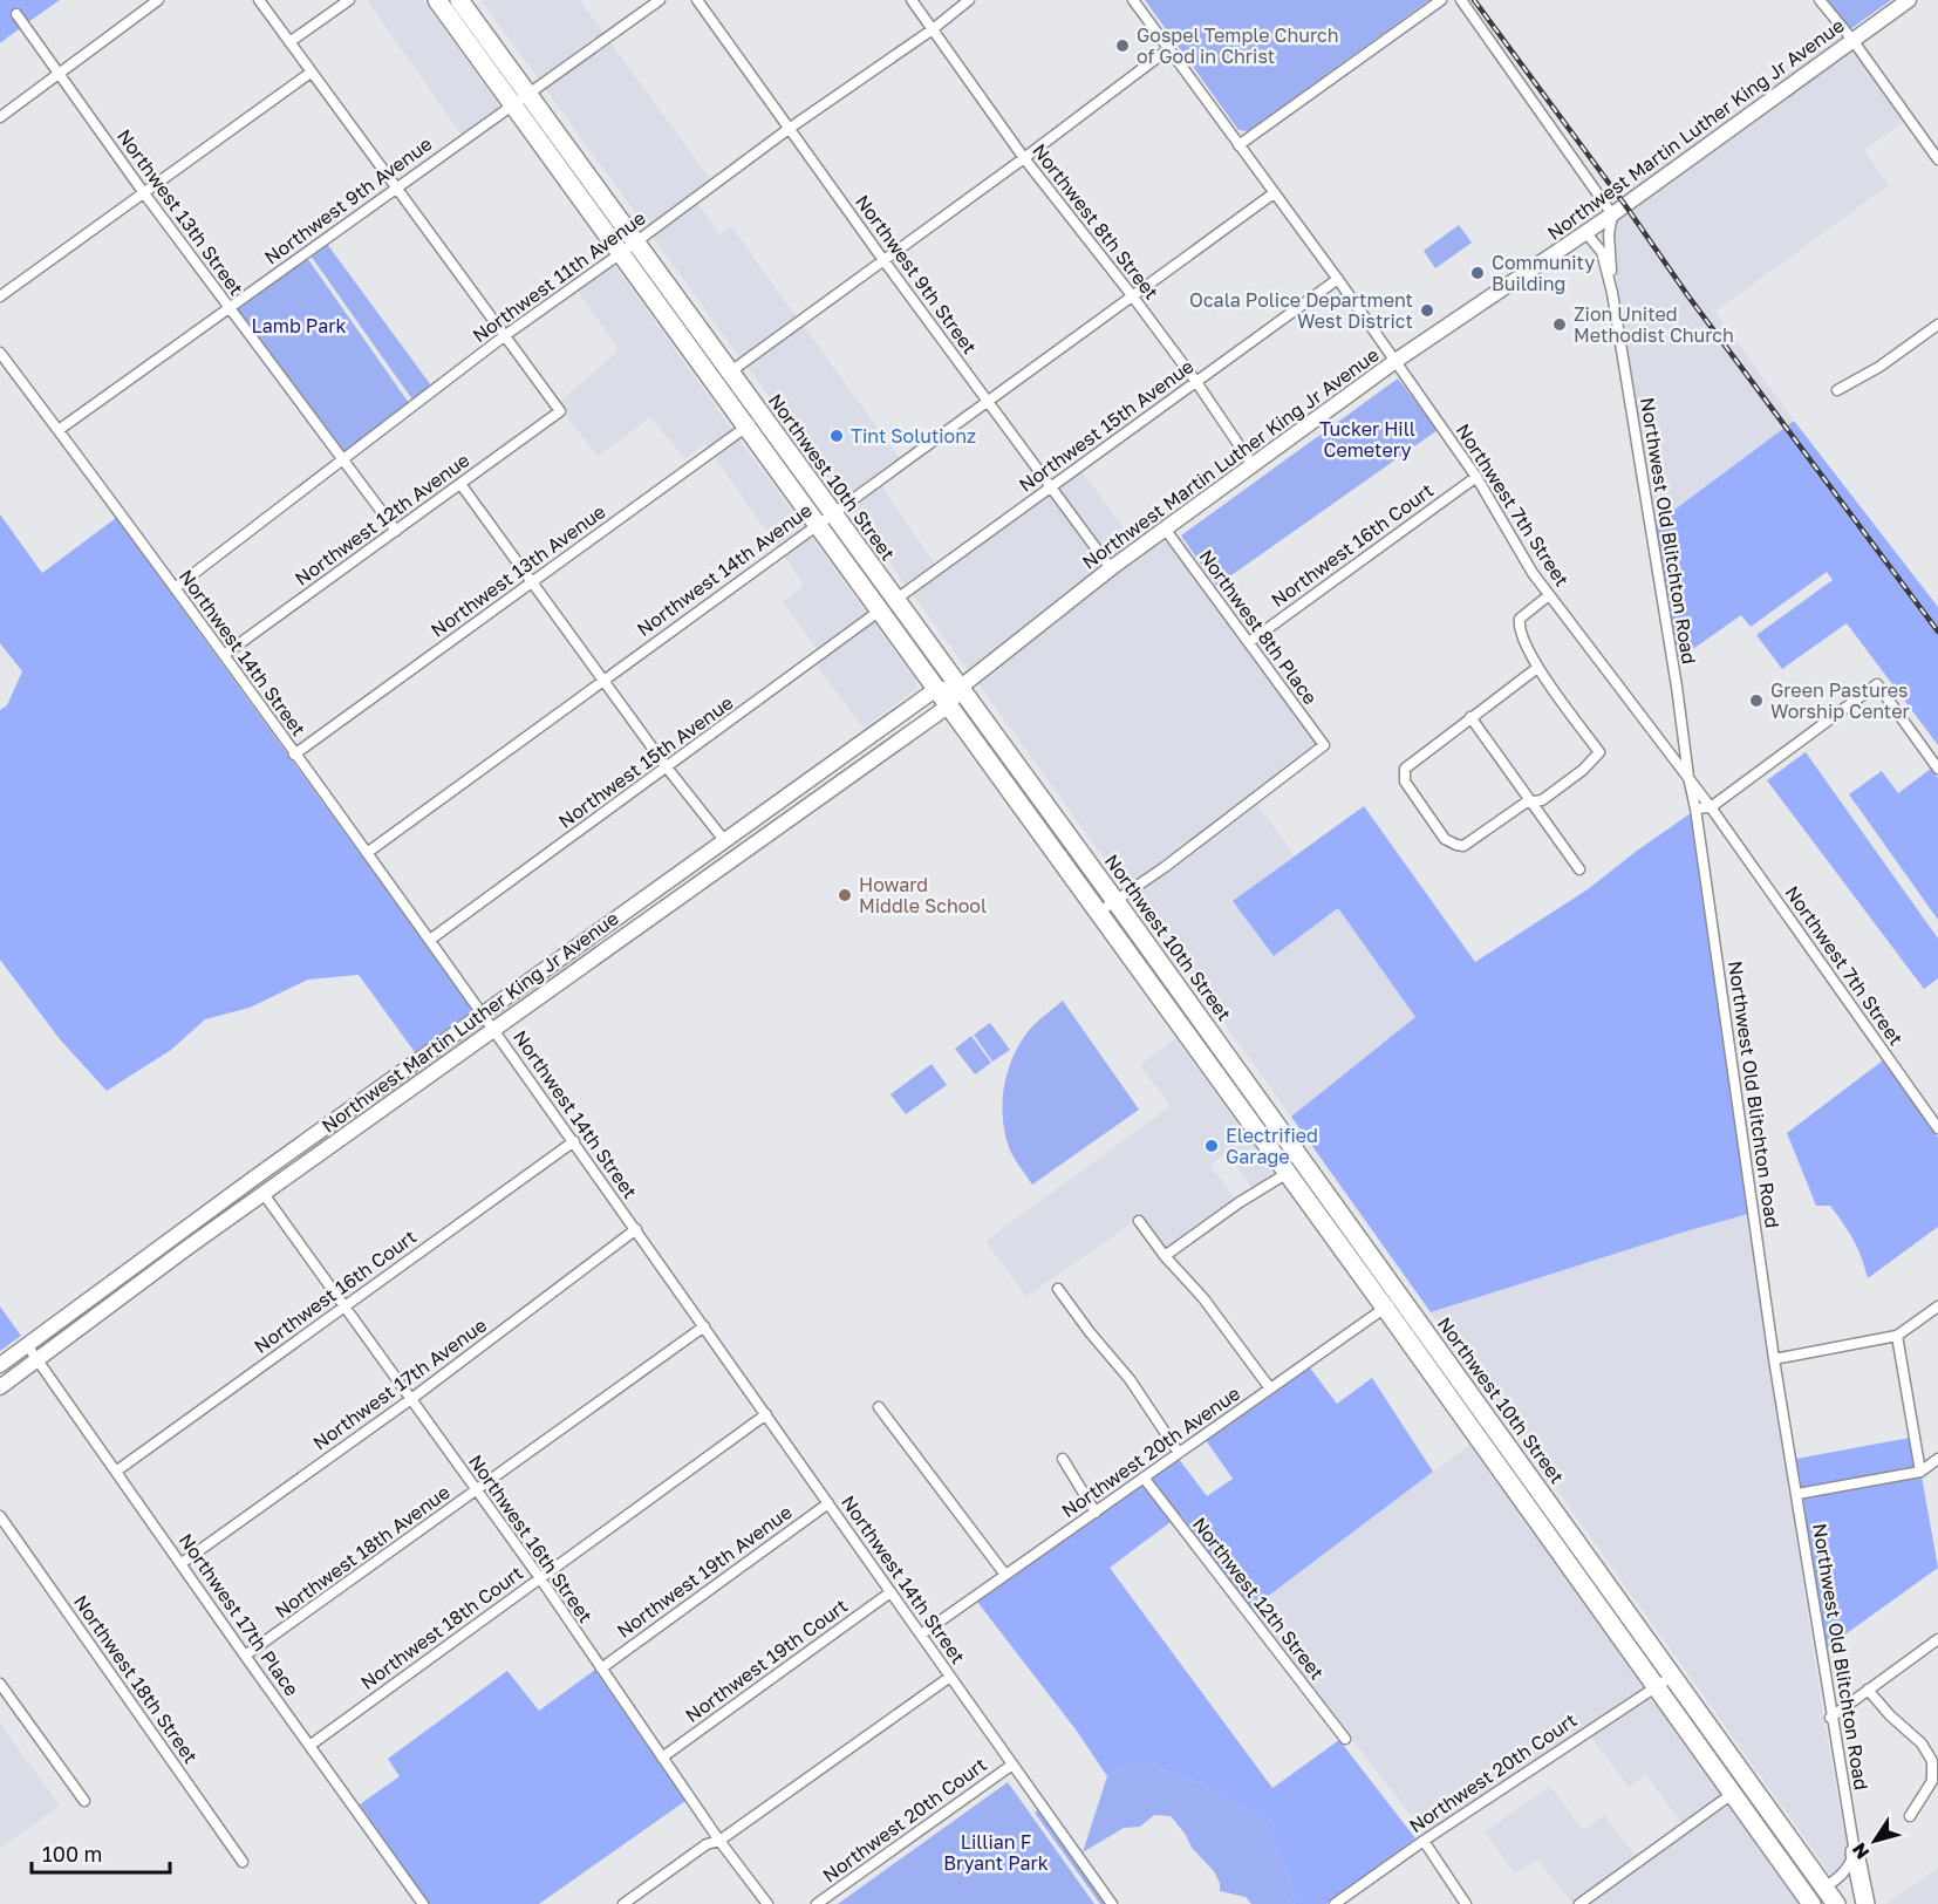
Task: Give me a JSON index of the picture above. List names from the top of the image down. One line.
{"streets":{"highway":["Northwest 10th Street"],"main road":["Northwest Martin Luther King Jr Avenue"],"street":["Northwest 9th Avenue","Northwest 13th Street","Northwest 8th Street","Northwest 9th Street","Northwest 11th Avenue","Northwest 15th Avenue","Northwest 7th Street","Northwest 12th Avenue","Northwest Old Blitchton Road","Northwest 16th Court","Northwest 14th Avenue","Northwest 13th Avenue","Northwest 8th Place","Northwest 14th Street","Northwest 17th Avenue","Northwest 20th Avenue","Northwest 16th Street","Northwest 18th Avenue","Northwest 19th Avenue","Northwest 12th Street","Northwest 17th Place","Northwest 18th Court","Northwest 19th Court","Northwest 18th Street","Northwest 20th Court"]},"crossings":[["Northwest Martin Luther King Jr Avenue","Northwest 8th Street"],["Northwest Martin Luther King Jr Avenue","Northwest 9th Street"],["Northwest Martin Luther King Jr Avenue","Northwest 10th Street"],["Northwest Martin Luther King Jr Avenue","Northwest 7th Street"],["Northwest Martin Luther King Jr Avenue","Northwest Old Blitchton Road"],["Northwest Martin Luther King Jr Avenue","Northwest 8th Place"],["Northwest Martin Luther King Jr Avenue","Northwest 14th Street"],["Northwest Martin Luther King Jr Avenue","Northwest 16th Street"],["Northwest Martin Luther King Jr Avenue","Northwest 17th Place"],["Northwest 9th Avenue","Northwest 13th Street"],["Northwest 9th Avenue","Northwest 10th Street"],["Northwest 9th Avenue","Northwest 14th Street"],["Northwest 13th Street","Northwest 11th Avenue"],["Northwest 13th Street","Northwest 12th Avenue"],["Northwest 8th Street","Northwest 11th Avenue"],["Northwest 8th Street","Northwest 15th Avenue"],["Northwest 8th Street","Northwest 14th Avenue"],["Northwest 9th Street","Northwest 11th Avenue"],["Northwest 9th Street","Northwest 15th Avenue"],["Northwest 9th Street","Northwest 14th Avenue"],["Northwest 11th Avenue","Northwest 10th Street"],["Northwest 11th Avenue","Northwest 12th Avenue"],["Northwest 11th Avenue","Northwest 14th Street"],["Northwest 15th Avenue","Northwest 10th Street"],["Northwest 15th Avenue","Northwest 7th Street"],["Northwest 15th Avenue","Northwest 14th Street"],["Northwest 10th Street","Northwest 14th Avenue"],["Northwest 10th Street","Northwest 13th Avenue"],["Northwest 10th Street","Northwest 8th Place"],["Northwest 10th Street","Northwest 20th Avenue"],["Northwest 10th Street","Northwest 20th Court"],["Northwest 7th Street","Northwest Old Blitchton Road"],["Northwest 7th Street","Northwest 16th Court"],["Northwest 7th Street","Northwest 14th Avenue"],["Northwest 12th Avenue","Northwest 14th Street"],["Northwest 16th Court","Northwest 8th Place"],["Northwest 16th Court","Northwest 14th Street"],["Northwest 16th Court","Northwest 16th Street"],["Northwest 16th Court","Northwest 17th Place"],["Northwest 14th Avenue","Northwest 14th Street"],["Northwest 13th Avenue","Northwest 14th Street"],["Northwest 14th Street","Northwest 17th Avenue"],["Northwest 14th Street","Northwest 20th Avenue"],["Northwest 14th Street","Northwest 18th Avenue"],["Northwest 14th Street","Northwest 19th Avenue"],["Northwest 14th Street","Northwest 18th Court"],["Northwest 14th Street","Northwest 19th Court"],["Northwest 14th Street","Northwest 20th Court"],["Northwest 17th Avenue","Northwest 16th Street"],["Northwest 17th Avenue","Northwest 17th Place"],["Northwest 20th Avenue","Northwest 12th Street"],["Northwest 16th Street","Northwest 18th Avenue"],["Northwest 16th Street","Northwest 19th Avenue"],["Northwest 16th Street","Northwest 18th Court"],["Northwest 16th Street","Northwest 19th Court"],["Northwest 18th Avenue","Northwest 17th Place"],["Northwest 17th Place","Northwest 18th Court"]],"parks":["Lamb Park","Tucker Hill Cemetery","Lillian F Bryant Park"],"places":["Gospel Temple Church of God in Christ","Community Building","Ocala Police Department West District","Zion United Methodist Church","Tint Solutionz","Green Pastures Worship Center","Howard Middle School","Electrified Garage"],"scale_bar":"100 m","north":"bottom left"}
